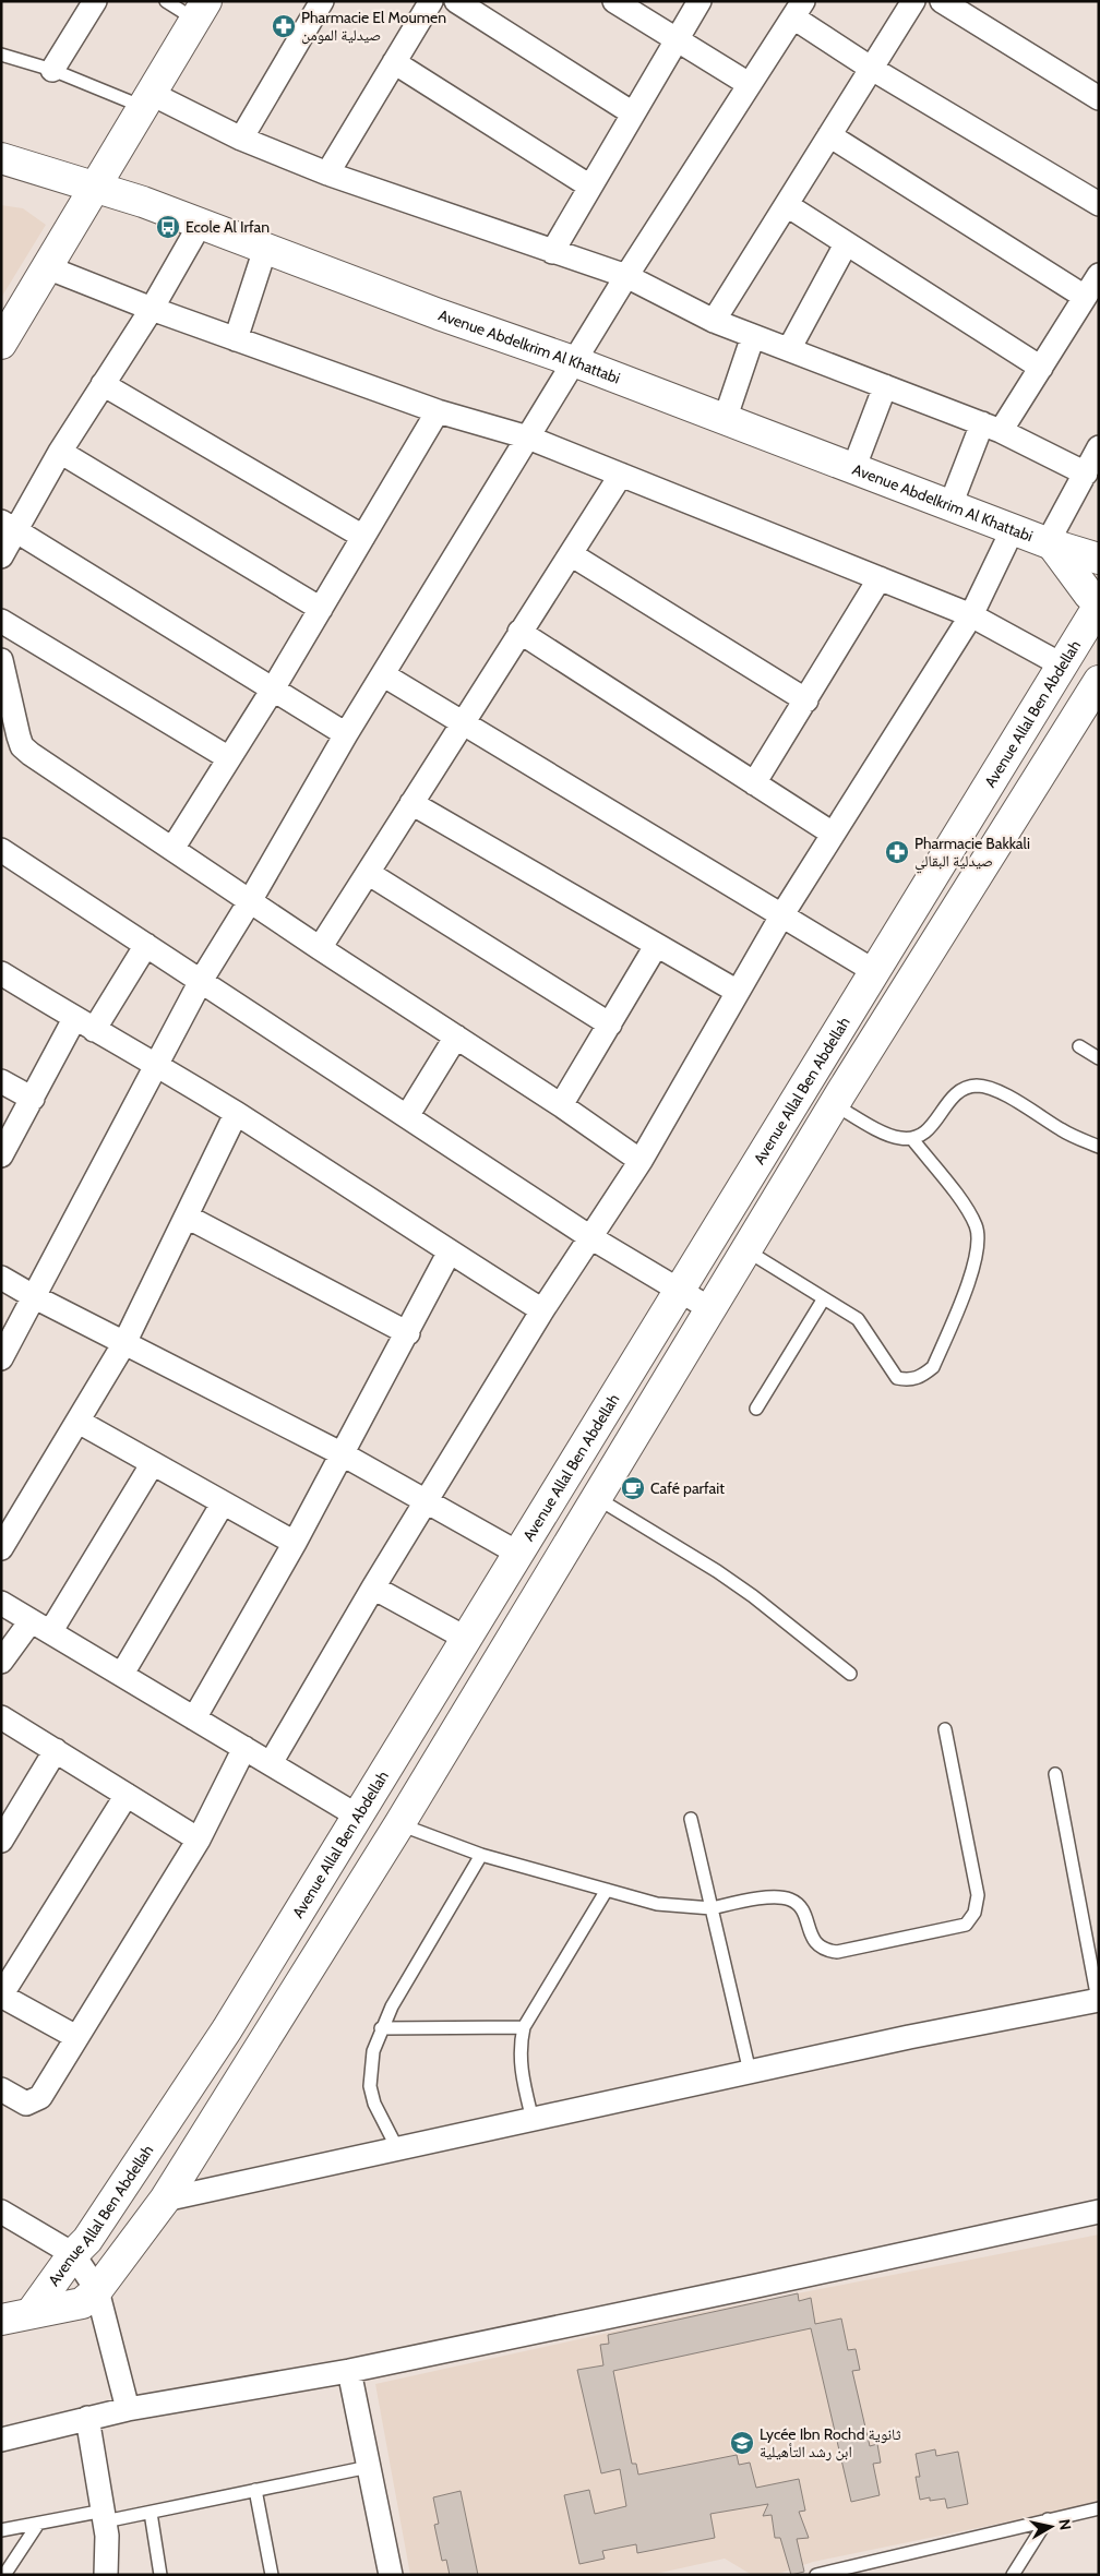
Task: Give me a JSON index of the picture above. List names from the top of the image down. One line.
{"streets":{"street":["Avenue Abdelkrim Al Khattabi","Avenue Allal Ben Abdellah"]},"crossings":[["Avenue Abdelkrim Al Khattabi","Avenue Allal Ben Abdellah"]],"places":{"pharmacy":["Pharmacie El Moumen صيدلية المومن","Pharmacie Bakkali صيدلية البقالي"],"bus stop":["Ecole Al Irfan"],"cafe":["Café parfait"],"school or university":["Lycée Ibn Rochd ثانوية ابن رشد التأهيلية"]},"north":"right"}
